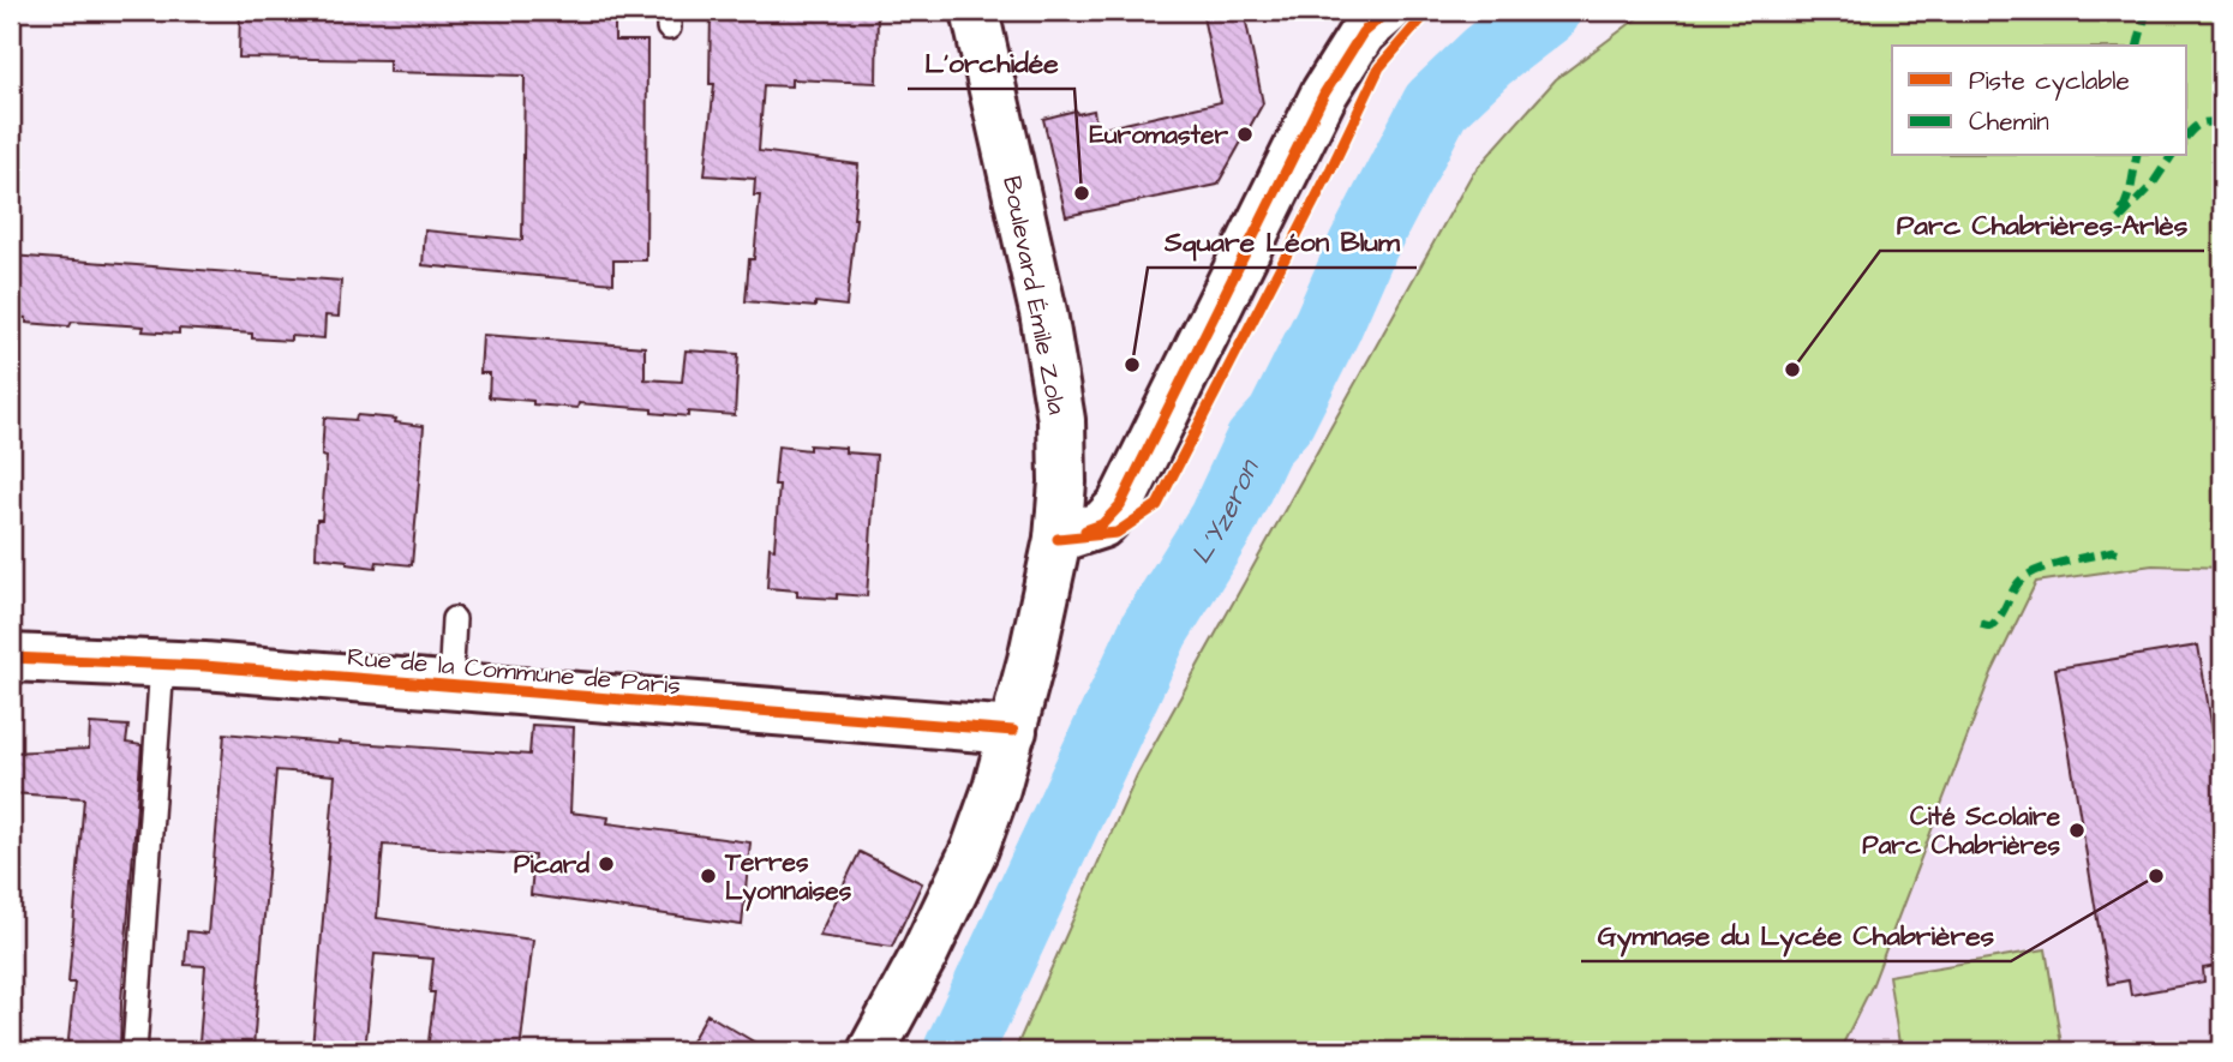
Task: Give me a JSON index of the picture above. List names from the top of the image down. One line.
{"streets":{"street":["Boulevard Émile Zola","Rue de la Commune de Paris"]},"crossings":[["Boulevard Émile Zola","Rue de la Commune de Paris"]],"water":["L'Yzeron"],"places":["Euromaster","L'orchidée","Square Léon Blum","Parc Chabrières-Arlès","Cité Scolaire Parc Chabrières","Picard","Terres Lyonnaises","Gymnase du Lycée Chabrières"],"legend":["Piste cyclable","Chemin"]}
